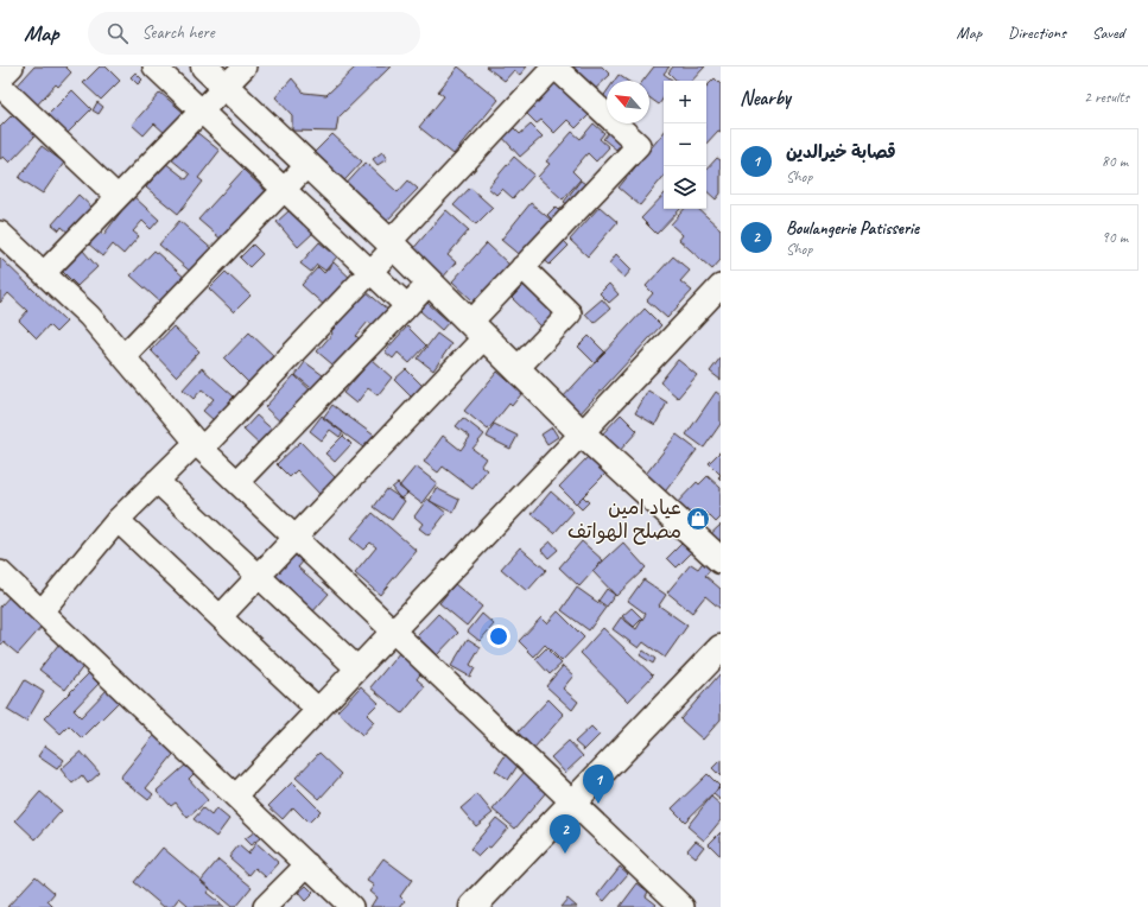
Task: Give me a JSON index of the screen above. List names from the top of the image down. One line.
{"places":{"shop":["عياد امين مصلح الهواتف"]},"north":"top left","page":{"header":"Map","search":"Search here","nav":["Map","Directions","Saved"],"heading":["Nearby","2 results"],"map_buttons":["+","−"],"list":[{"mark":"1","name":"قصابة خيرالدين","note":"Shop","value":"80 m"},{"mark":"2","name":"Boulangerie Patisserie","note":"Shop","value":"90 m"}],"pins":["1","2"]}}
